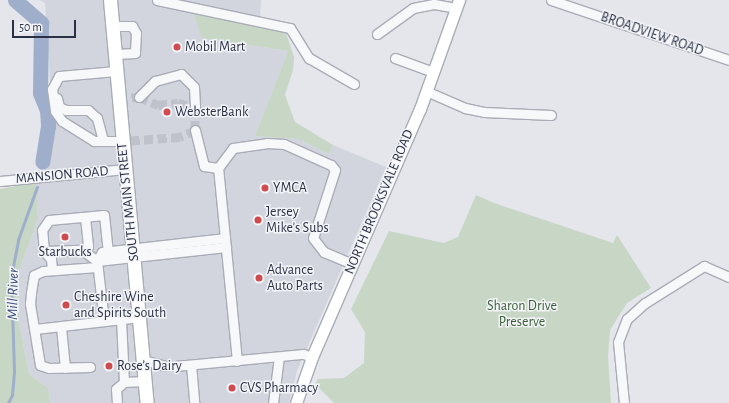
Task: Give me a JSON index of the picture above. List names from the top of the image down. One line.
{"streets":{"highway":["SOUTH MAIN STREET"],"main road":["NORTH BROOKSVALE ROAD"],"street":["BROADVIEW ROAD","MANSION ROAD"]},"crossings":[["MANSION ROAD","SOUTH MAIN STREET"]],"water":["Mill River"],"parks":["Sharon Drive Preserve"],"places":["Mobil Mart","WebsterBank","YMCA","Jersey Mike's Subs","Starbucks","Advance Auto Parts","Cheshire Wine and Spirits South","Rose’s Dairy","CVS Pharmacy"],"scale_bar":"50 m"}
